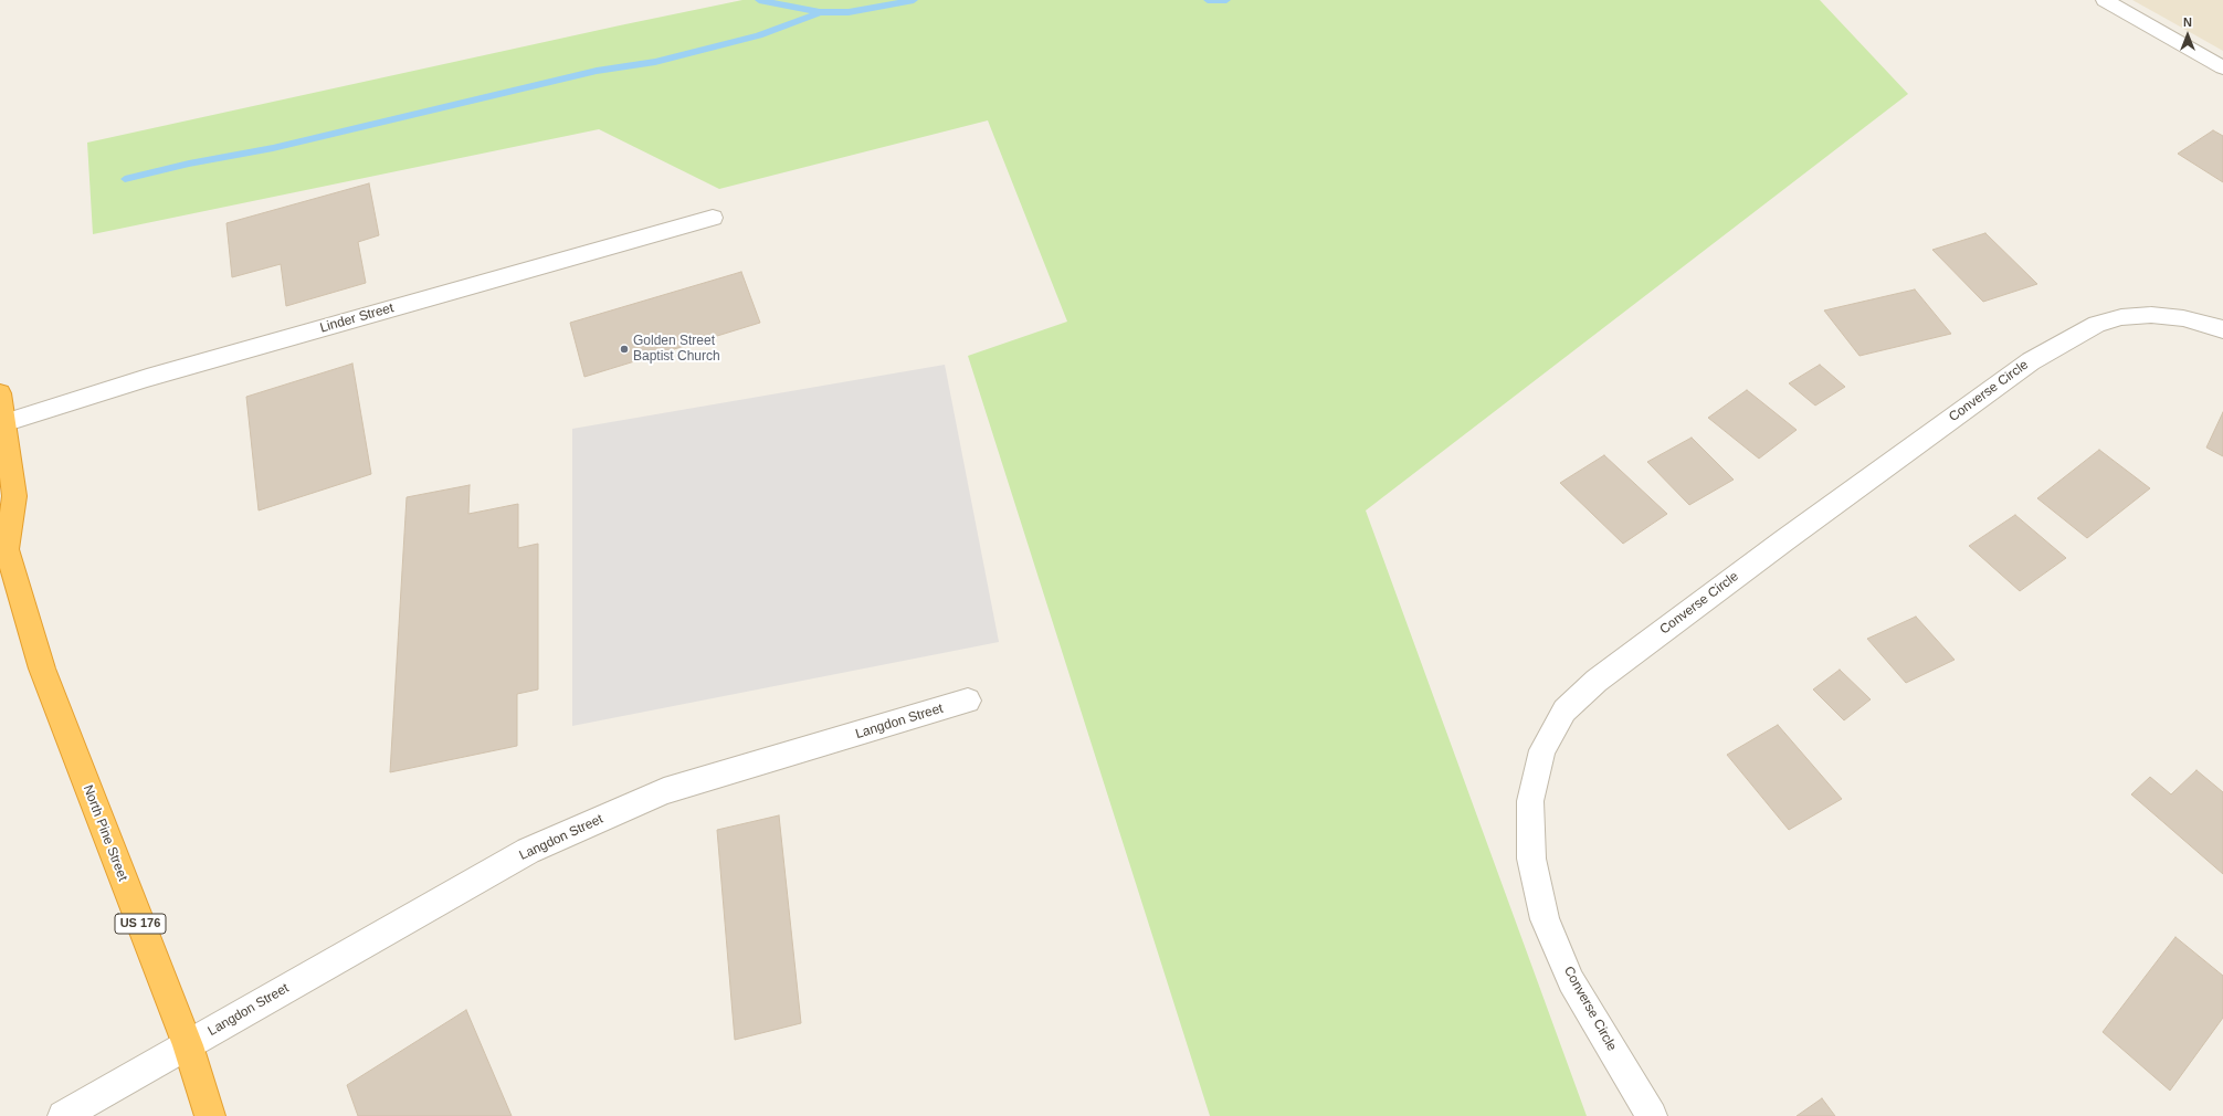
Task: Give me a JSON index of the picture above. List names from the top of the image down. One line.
{"streets":{"highway":["North Pine Street","US 176"],"street":["Linder Street","Converse Circle","Langdon Street"]},"crossings":[["Linder Street","North Pine Street"],["Langdon Street","North Pine Street"]],"places":["Golden Street Baptist Church"],"north":"top"}
